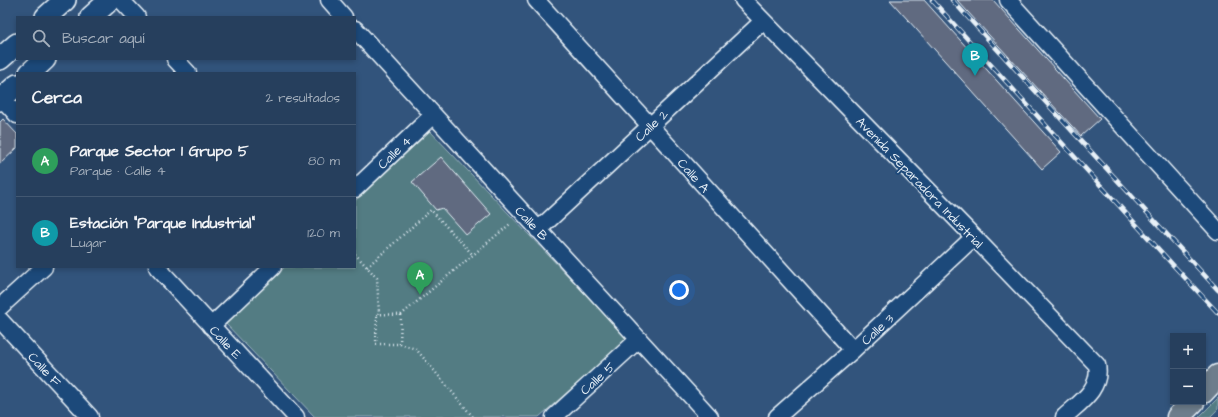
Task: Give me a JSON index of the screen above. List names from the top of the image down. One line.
{"streets":{"street":["Calle 2","Calle 4","Calle A","Avenida Separadora Industrial","Calle B","Calle 3","Calle E","Calle F","Calle 5"]},"crossings":[["Calle 2","Calle A"],["Calle 2","Avenida Separadora Industrial"],["Calle 2","Calle B"],["Calle 4","Calle B"],["Calle A","Calle 3"],["Avenida Separadora Industrial","Calle 3"],["Calle B","Calle 5"]],"page":{"search":"Buscar aquí","pins":["B","A"],"heading":["Cerca","2 resultados"],"list":[{"mark":"A","name":"Parque Sector 1 Grupo 5","note":"Parque · Calle 4","value":"80 m"},{"mark":"B","name":"Estación \"Parque Industrial\"","note":"Lugar","value":"120 m"}],"map_buttons":["+","−"]}}
